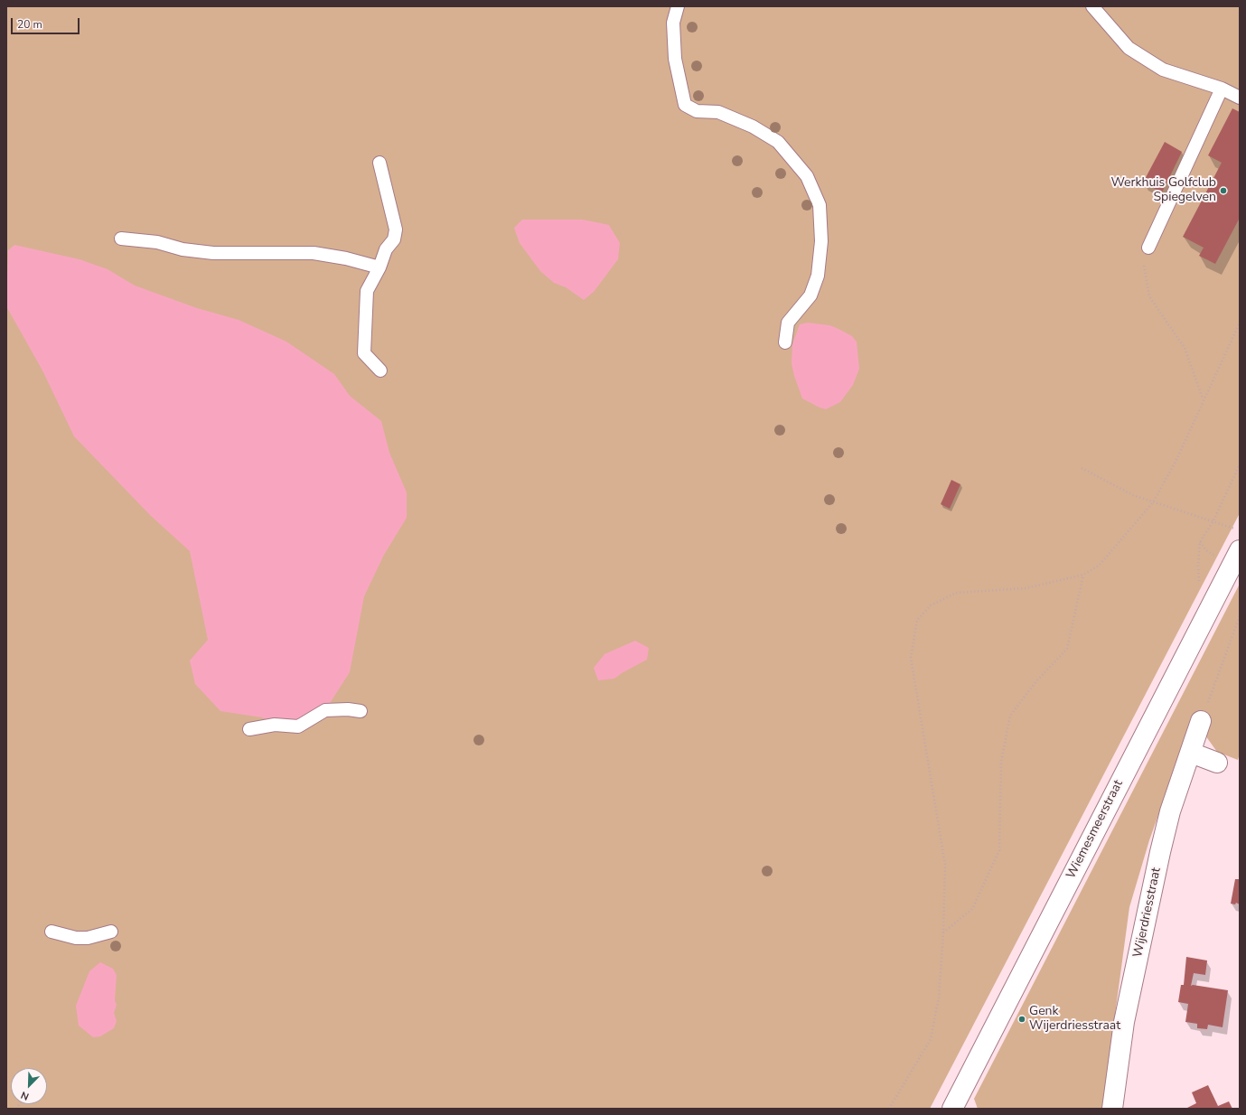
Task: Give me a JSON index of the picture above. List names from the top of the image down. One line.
{"streets":{"main road":["Wiemesmeerstraat","Wijerdriesstraat"]},"places":["Werkhuis Golfclub Spiegelven","Genk Wijerdriesstraat"],"scale_bar":"20 m","north":"bottom left"}
